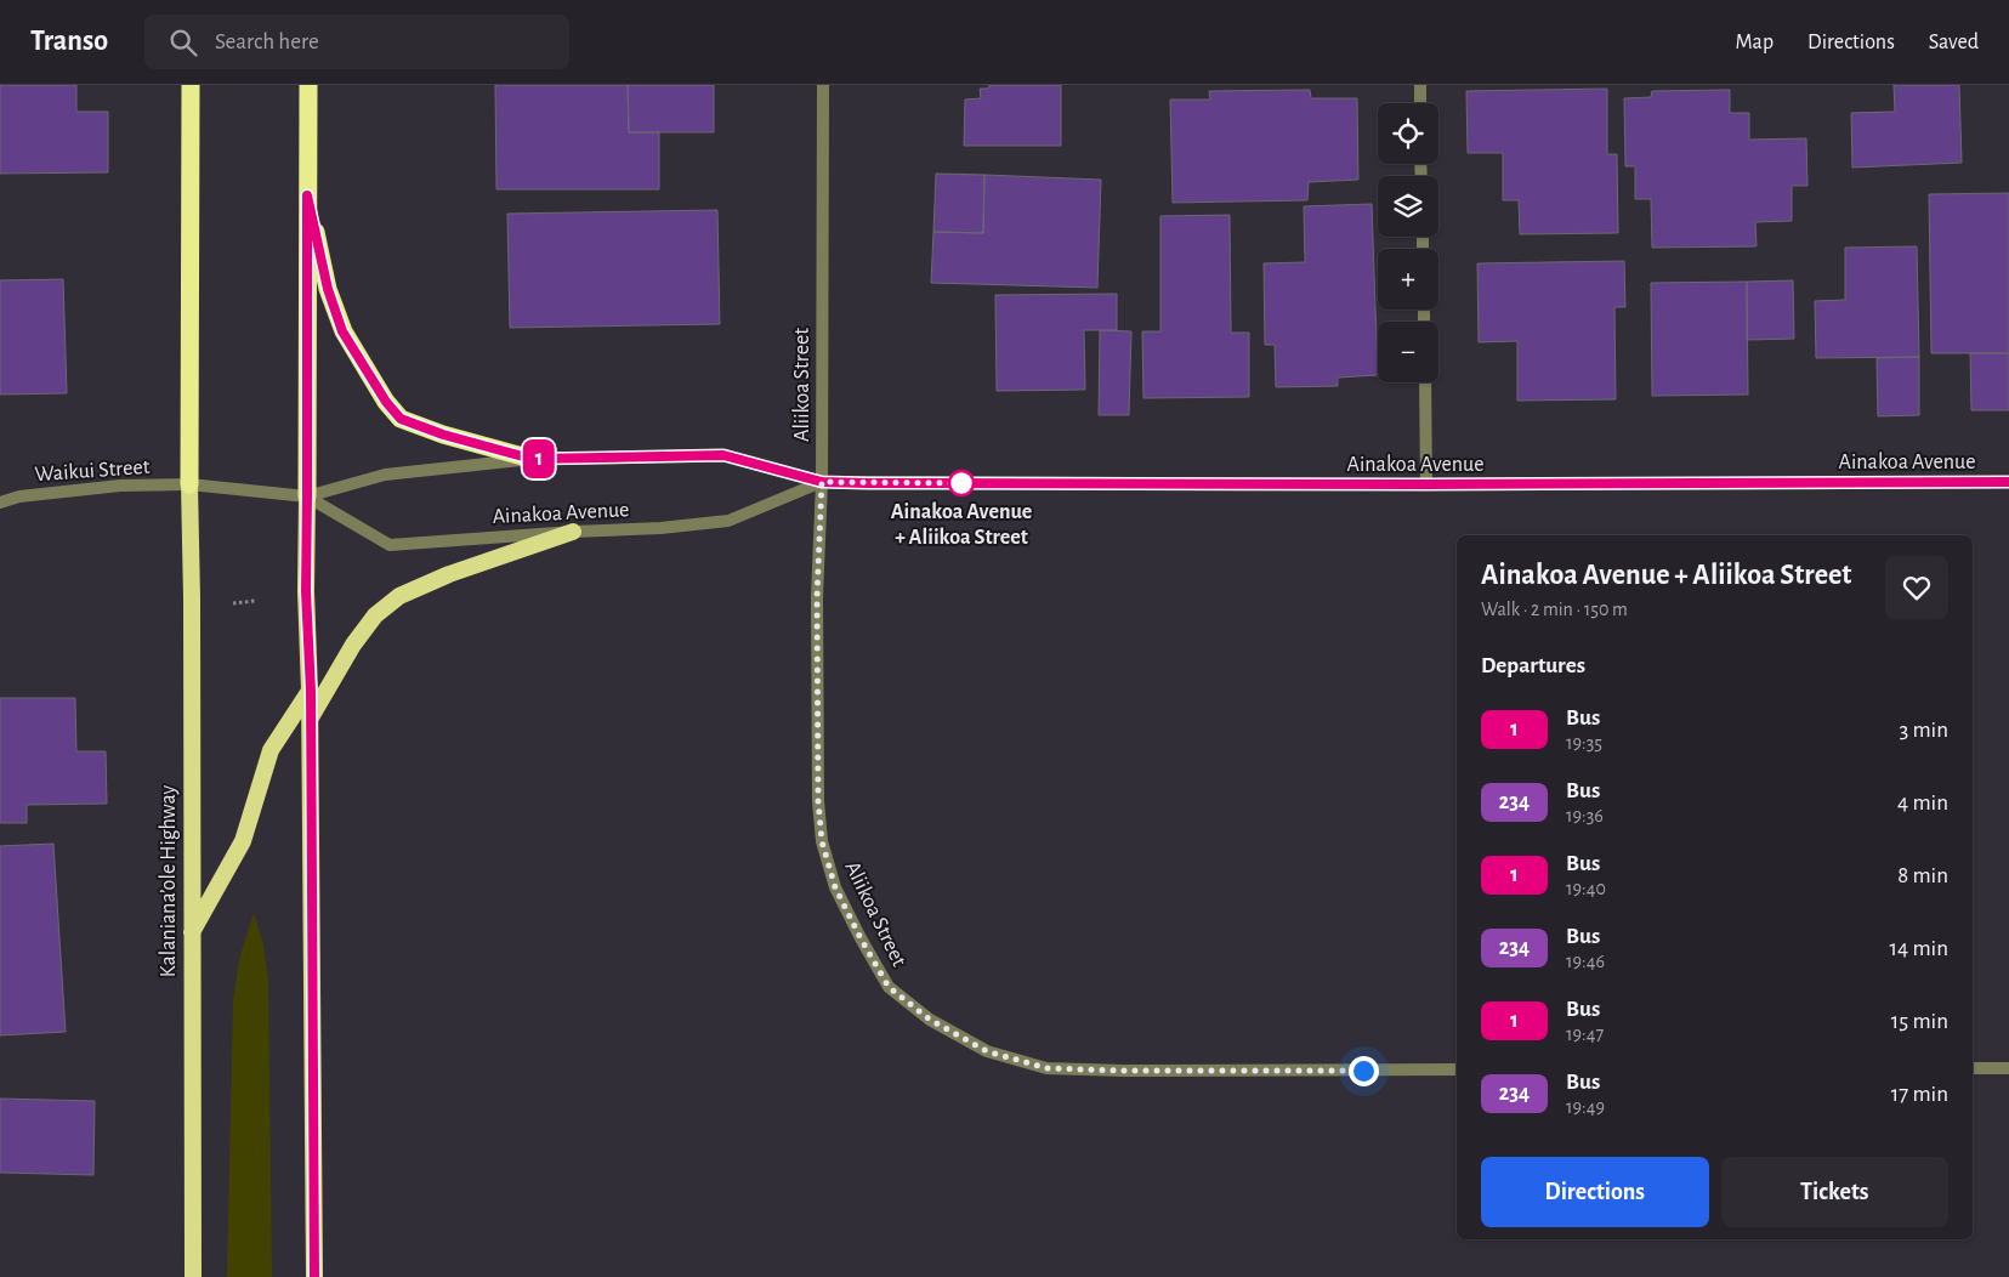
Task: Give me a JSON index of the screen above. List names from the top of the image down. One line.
{"streets":{"highway":["Kalaniana’ole Highway"],"street":["Aliikoa Street","Ainakoa Avenue","Waikui Street"]},"crossings":[["Aliikoa Street","Ainakoa Avenue"],["Ainakoa Avenue","Waikui Street"],["Ainakoa Avenue","Kalaniana’ole Highway"],["Waikui Street","Kalaniana’ole Highway"]],"places":["Ainakoa Avenue + Aliikoa Street"],"lines":["bus line 1"],"page":{"header":"Transo","search":"Search here","nav":["Map","Directions","Saved"],"on_map":"1","map_buttons":["+","−"],"heading":[["Ainakoa Avenue + Aliikoa Street","Walk · 2 min · 150 m"],"Departures"],"list":[{"mark":"1","name":"Bus","note":"19:35","value":"3 min"},{"mark":"234","name":"Bus","note":"19:36","value":"4 min"},{"mark":"1","name":"Bus","note":"19:40","value":"8 min"},{"mark":"234","name":"Bus","note":"19:46","value":"14 min"},{"mark":"1","name":"Bus","note":"19:47","value":"15 min"},{"mark":"234","name":"Bus","note":"19:49","value":"17 min"}],"buttons":["Directions","Tickets"]}}
